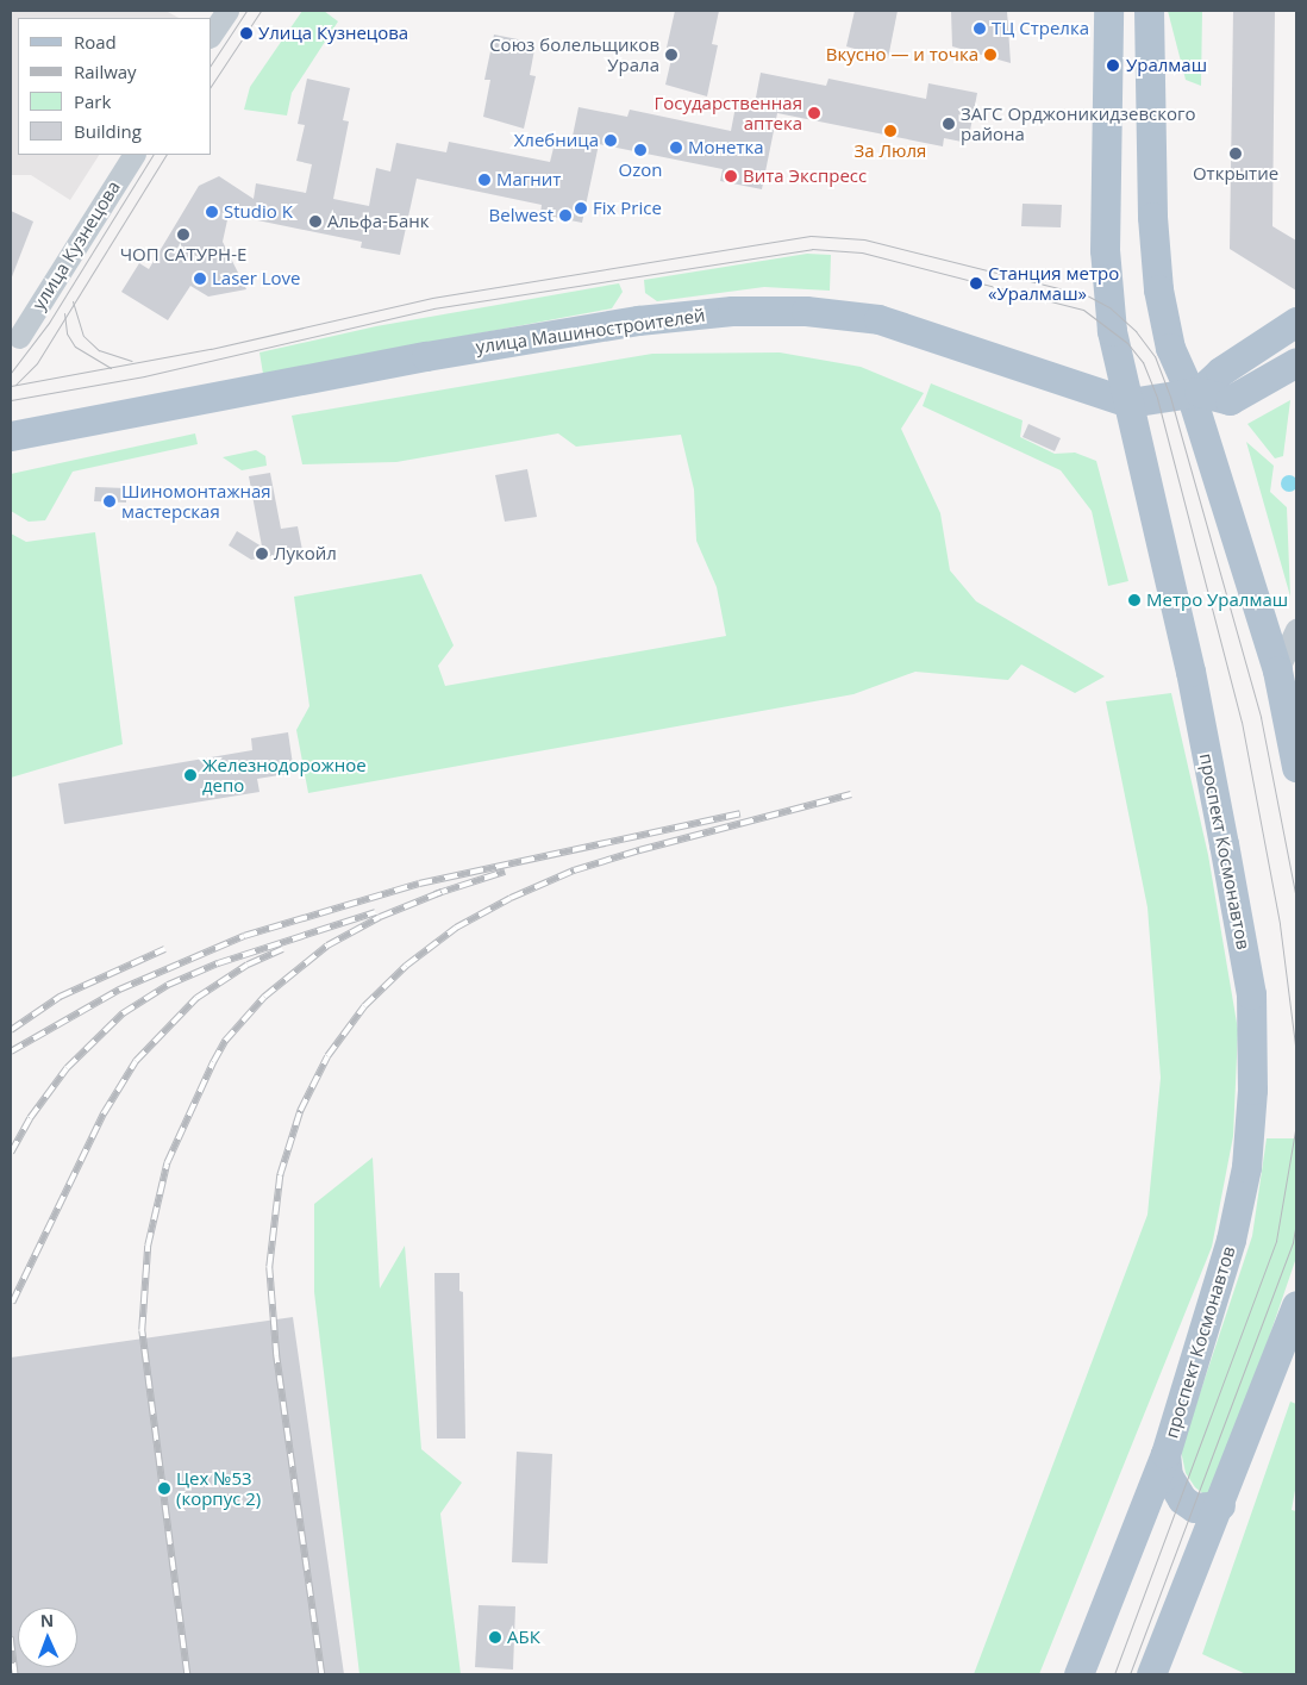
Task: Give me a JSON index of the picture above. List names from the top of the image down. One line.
{"streets":{"main road":["улица Машиностроителей","проспект Космонавтов"],"street":["улица Кузнецова"]},"crossings":[["улица Машиностроителей","проспект Космонавтов"]],"places":["ТЦ Стрелка","Улица Кузнецова","Союз болельщиков Урала","Вкусно — и точка","Уралмаш","Государственная аптека","ЗАГС Орджоникидзевского района","За Люля","Хлебница","Монетка","Ozon","Открытие","Вита Экспресс","Магнит","Fix Price","Studio K","Belwest","Альфа-Банк","ЧОП САТУРН-Е","Laser Love","Станция метро «Уралмаш»","Шиномонтажная мастерская","Лукойл","Метро Уралмаш","Железнодорожное депо","Цех №53 (корпус 2)","АБК"],"legend":["Road","Railway","Park","Building"],"north":"top"}
